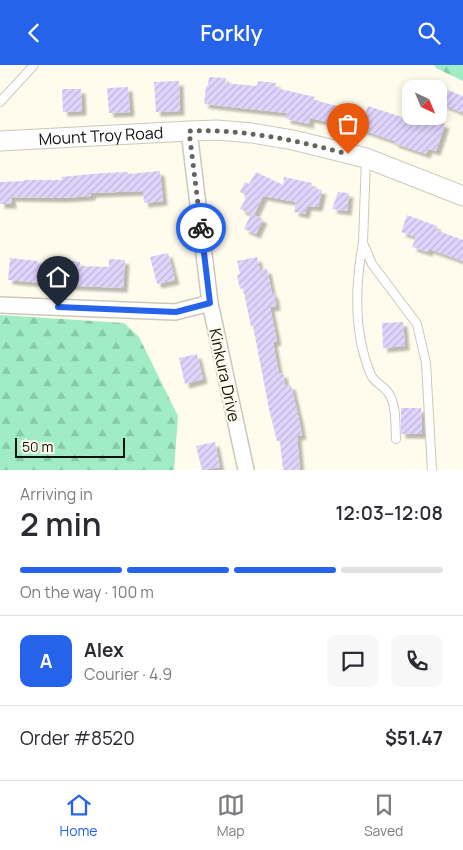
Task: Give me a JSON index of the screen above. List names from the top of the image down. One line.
{"streets":{"street":["Mount Troy Road","Kinkura Drive"]},"crossings":[["Mount Troy Road","Kinkura Drive"]],"scale_bar":"50 m","north":"bottom right","page":{"header":"Forkly","scale":"50 m","heading":["2 min","Arriving in","12:03–12:08"],"panel":["Alex","Courier · 4.9","Order #8520","$51.47"],"bar":"On the way · 100 m","round":"A","tabs":["Home","Map","Saved"]}}
